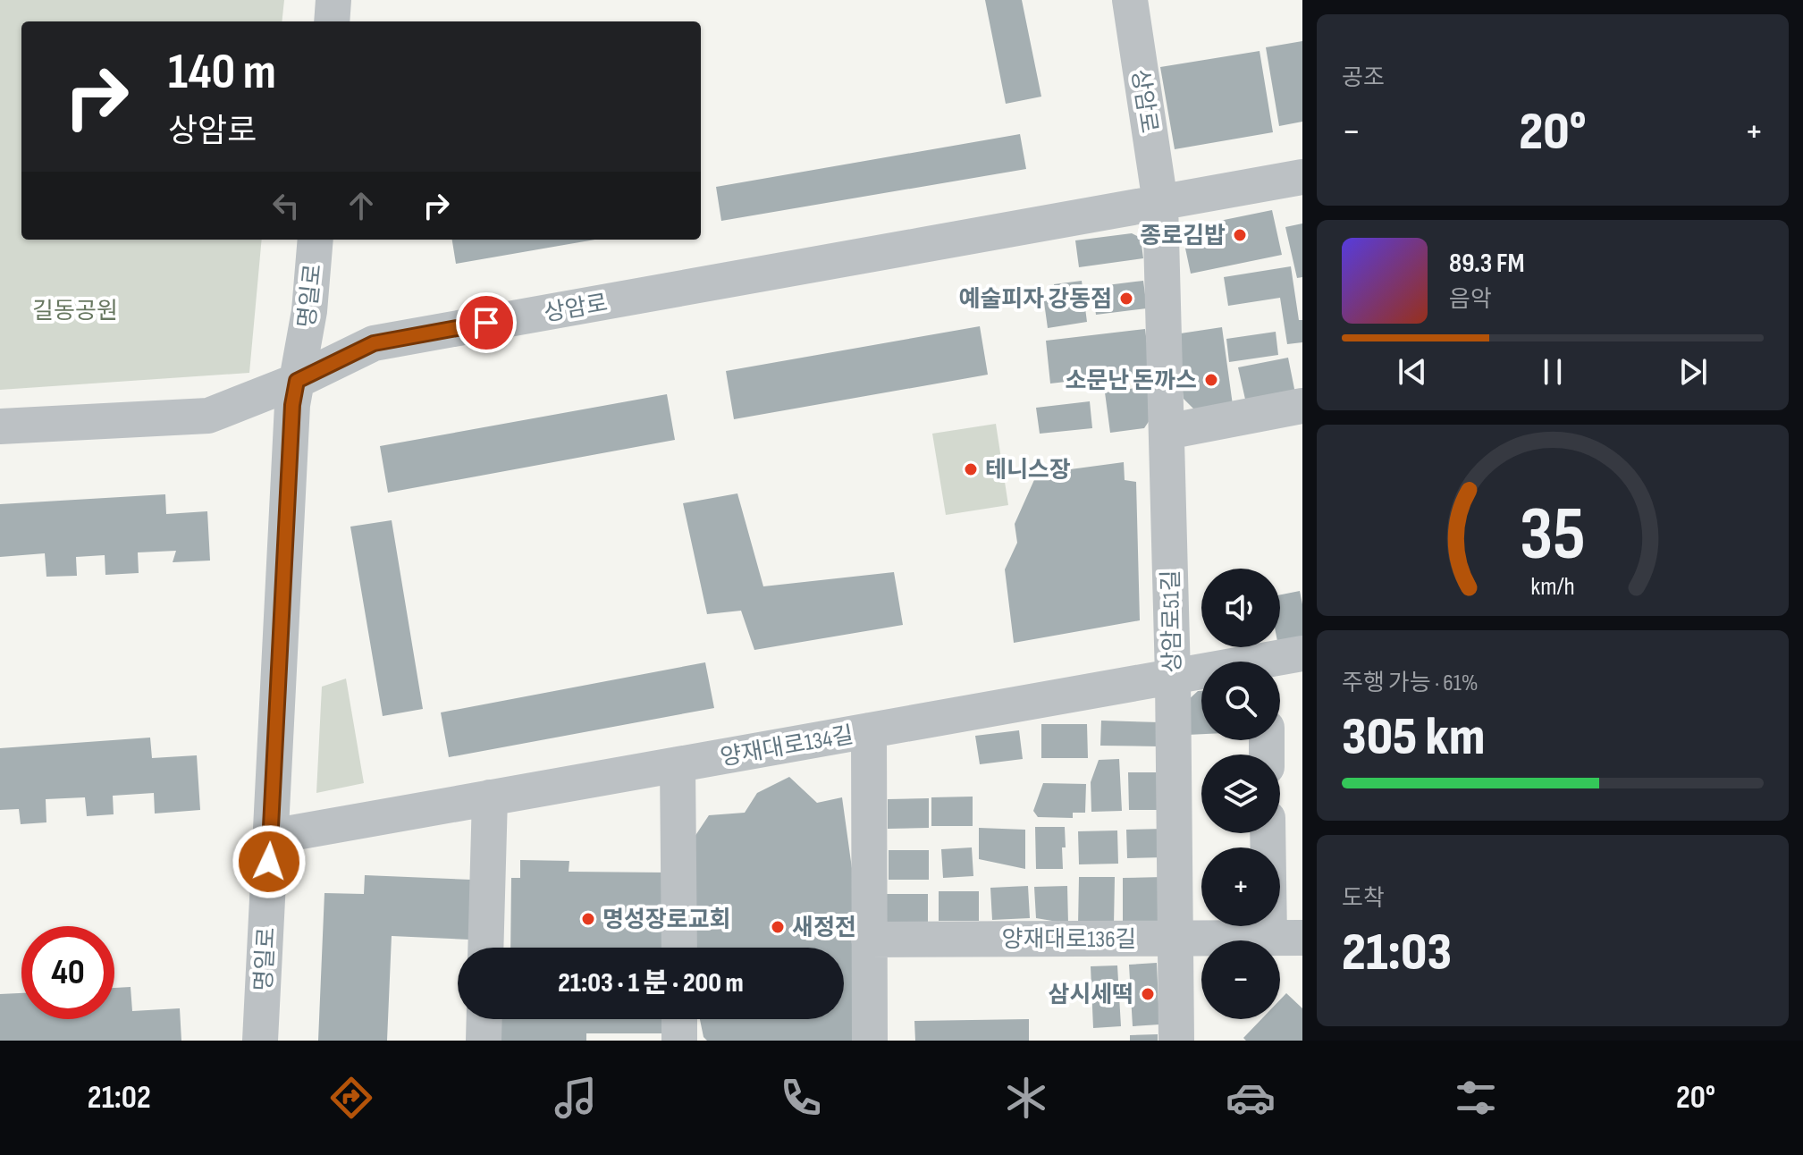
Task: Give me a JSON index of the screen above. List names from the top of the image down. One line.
{"streets":{"street":["상암로","명일로","상암로51길","양재대로134길","양재대로136길"]},"crossings":[["상암로","명일로"],["상암로","상암로51길"],["명일로","양재대로134길"],["상암로51길","양재대로134길"],["상암로51길","양재대로136길"]],"parks":["길동공원"],"places":["종로김밥","예술피자 강동점","소문난 돈까스","테니스장","명성장로교회","새정전","삼시세떡"],"page":{"tile":["공조",["주행 가능 · 61%","305 km"],["도착","21:03"]],"turn":["140 m","상암로"],"heat":["−","20°","+"],"song":["89.3 FM","음악"],"map_buttons":["+","−"],"limit":"40","trip":"21:03 · 1 분 · 200 m","tabs":["21:02","20°"],"gauge":["35","km/h"]}}
